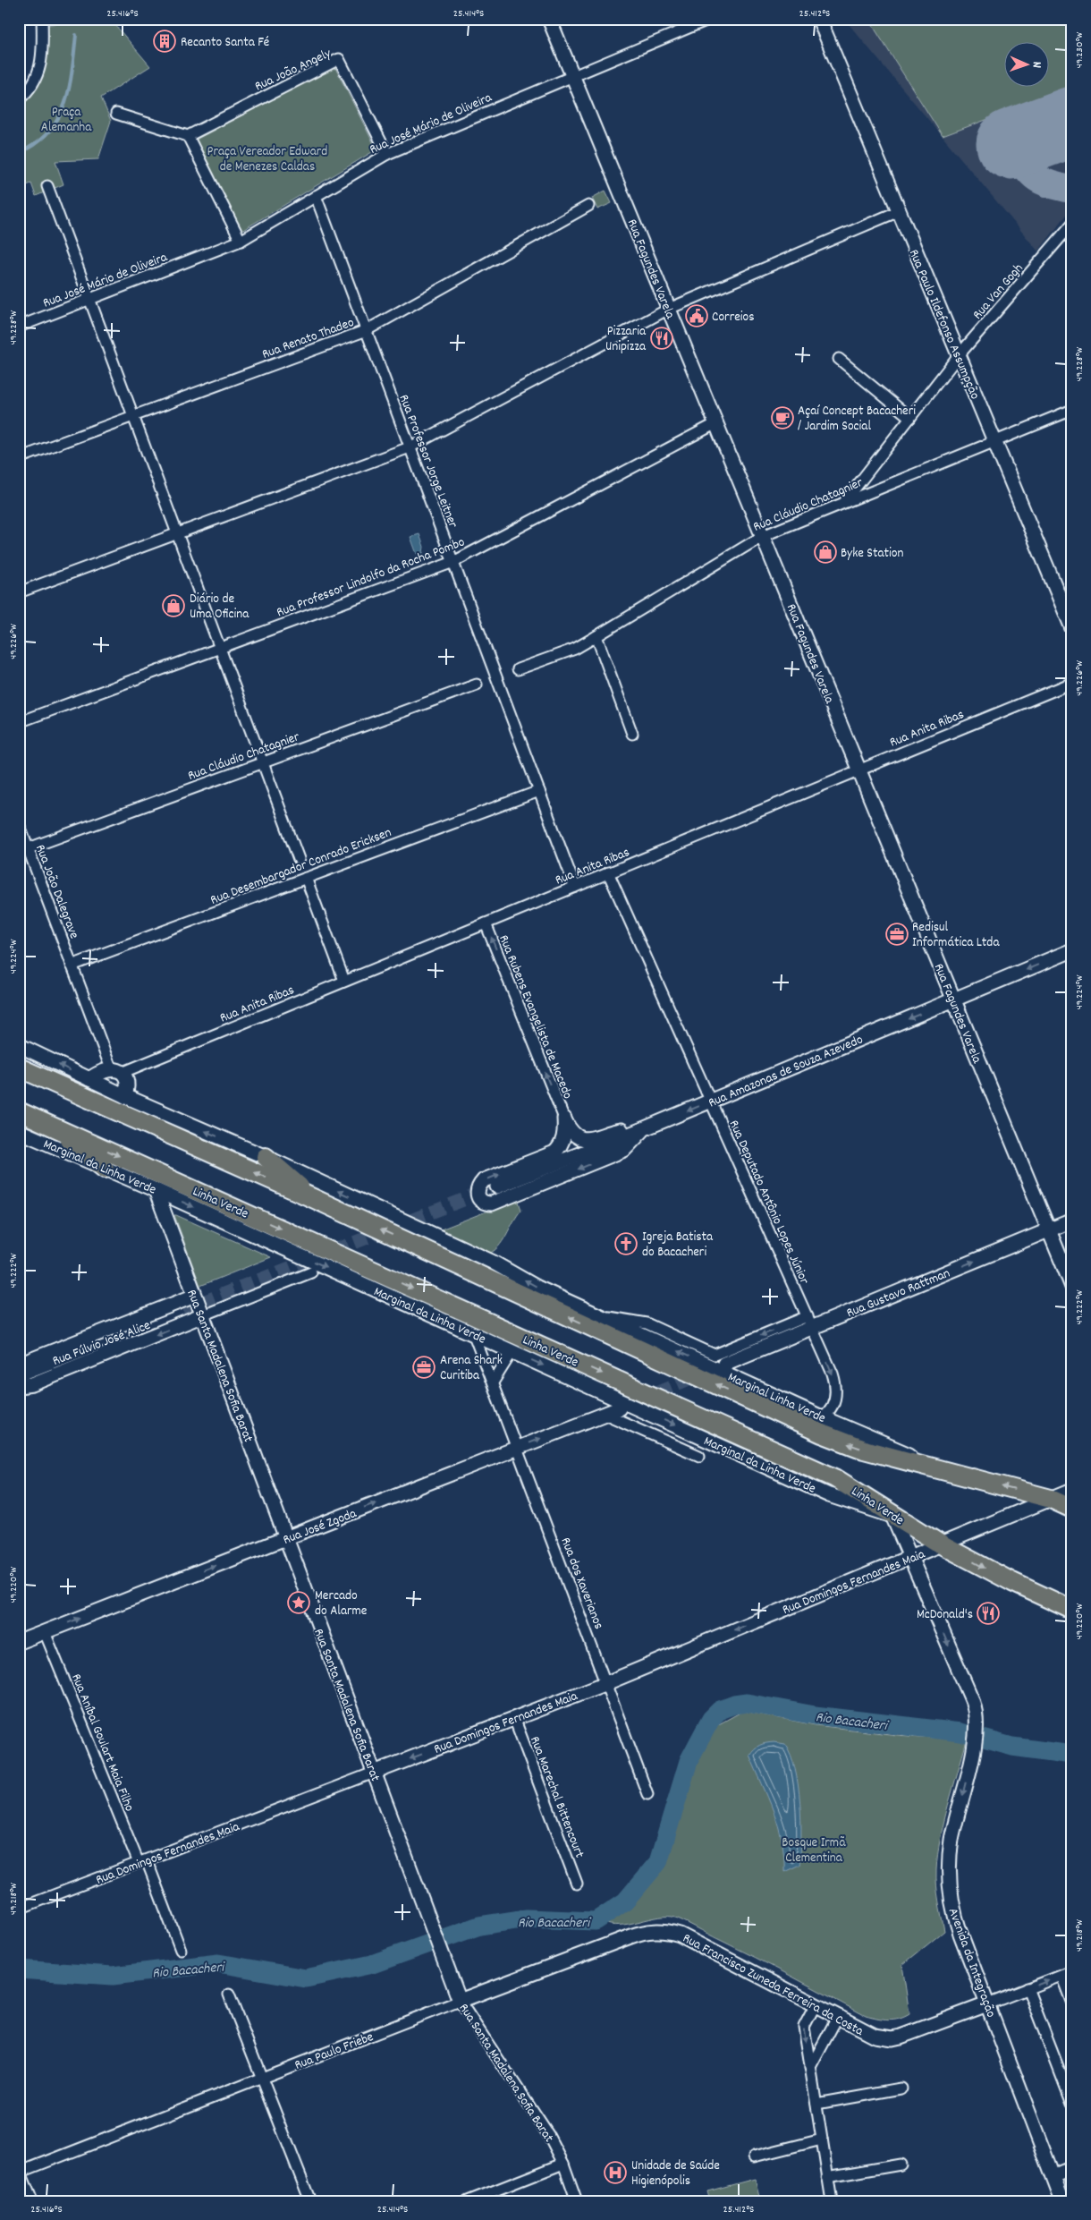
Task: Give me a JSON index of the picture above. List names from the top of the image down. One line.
{"streets":{"highway":["Linha Verde"],"main road":["Rua Fagundes Varela","Rua Paulo Ildefonso Assumpção","Rua Amazonas de Souza Azevedo","Marginal da Linha Verde","Rua Gustavo Rattman","Rua Fúlvio José Alice","Rua Santa Madalena Sofia Barat","Marginal Linha Verde","Rua José Zgoda","Rua Domingos Fernandes Maia","Avenida da Integração","Rua Francisco Zuneda Ferreira da Costa","Rua Paulo Friebe"],"street":["Rua João Angely","Rua José Mário de Oliveira","Rua Van Gogh","Rua Renato Thadeo","Rua Professor Jorge Leitner","Rua Cláudio Chatagnier","Rua Professor Lindolfo da Rocha Pombo","Rua Anita Ribas","Rua Desembargador Conrado Ericksen","Rua João Dalegrave","Rua Rubens Evangelista de Macedo","Rua Deputado Antônio Lopes Júnior","Rua dos Xaverianos","Rua Aníbal Goulart Maia Filho","Rua Marechal Bittencourt"]},"crossings":[["Rua João Angely","Rua José Mário de Oliveira"],["Rua José Mário de Oliveira","Rua Fagundes Varela"],["Rua José Mário de Oliveira","Rua Professor Jorge Leitner"],["Rua Fagundes Varela","Rua Cláudio Chatagnier"],["Rua Fagundes Varela","Rua Professor Lindolfo da Rocha Pombo"],["Rua Fagundes Varela","Rua Anita Ribas"],["Rua Fagundes Varela","Rua Amazonas de Souza Azevedo"],["Rua Fagundes Varela","Rua Gustavo Rattman"],["Rua Van Gogh","Rua Paulo Ildefonso Assumpção"],["Rua Van Gogh","Rua Cláudio Chatagnier"],["Rua Paulo Ildefonso Assumpção","Rua Cláudio Chatagnier"],["Rua Renato Thadeo","Rua Professor Jorge Leitner"],["Rua Professor Jorge Leitner","Rua Professor Lindolfo da Rocha Pombo"],["Rua Professor Jorge Leitner","Rua Anita Ribas"],["Rua Professor Jorge Leitner","Rua Desembargador Conrado Ericksen"],["Rua Cláudio Chatagnier","Rua João Dalegrave"],["Rua Anita Ribas","Rua João Dalegrave"],["Rua Anita Ribas","Rua Rubens Evangelista de Macedo"],["Rua Anita Ribas","Rua Deputado Antônio Lopes Júnior"],["Rua Desembargador Conrado Ericksen","Rua João Dalegrave"],["Rua Amazonas de Souza Azevedo","Rua Deputado Antônio Lopes Júnior"],["Marginal da Linha Verde","Linha Verde"],["Marginal da Linha Verde","Rua Santa Madalena Sofia Barat"],["Marginal da Linha Verde","Rua dos Xaverianos"],["Linha Verde","Rua Domingos Fernandes Maia"],["Rua Deputado Antônio Lopes Júnior","Rua Gustavo Rattman"],["Rua Deputado Antônio Lopes Júnior","Marginal Linha Verde"],["Rua Santa Madalena Sofia Barat","Rua José Zgoda"],["Rua Santa Madalena Sofia Barat","Rua Domingos Fernandes Maia"],["Rua Santa Madalena Sofia Barat","Rua Paulo Friebe"],["Rua José Zgoda","Rua dos Xaverianos"],["Rua José Zgoda","Rua Aníbal Goulart Maia Filho"],["Rua Domingos Fernandes Maia","Rua dos Xaverianos"],["Rua Domingos Fernandes Maia","Rua Aníbal Goulart Maia Filho"],["Rua Domingos Fernandes Maia","Rua Marechal Bittencourt"],["Rua Domingos Fernandes Maia","Avenida da Integração"],["Avenida da Integração","Rua Francisco Zuneda Ferreira da Costa"],["Rua Francisco Zuneda Ferreira da Costa","Rua Paulo Friebe"]],"one_way":["Rua Rubens Evangelista de Macedo","Rua Amazonas de Souza Azevedo","Rua Gustavo Rattman","Marginal Linha Verde","Rua José Zgoda","Rua Domingos Fernandes Maia","Avenida da Integração"],"water":["Rio Bacacheri"],"parks":["Praça Alemanha","Praça Vereador Edward de Menezes Caldas","Bosque Irmã Clementina"],"places":{"building":["Recanto Santa Fé"],"public building":["Correios"],"restaurant":["Pizzaria Unipizza","McDonald's"],"cafe":["Açaí Concept Bacacheri / Jardim Social"],"shop":["Byke Station","Diário de Uma Oficina"],"office":["Redisul Informática Ltda","Arena Shark Curitiba"],"church":["Igreja Batista do Bacacheri"],"place":["Mercado do Alarme"],"hospital":["Unidade de Saúde Higienópolis"]},"north":"right","coordinates":["25.416°S","25.414°S","25.412°S","49.230°W","49.228°W","49.226°W","49.224°W","49.222°W","49.220°W","49.218°W"]}
